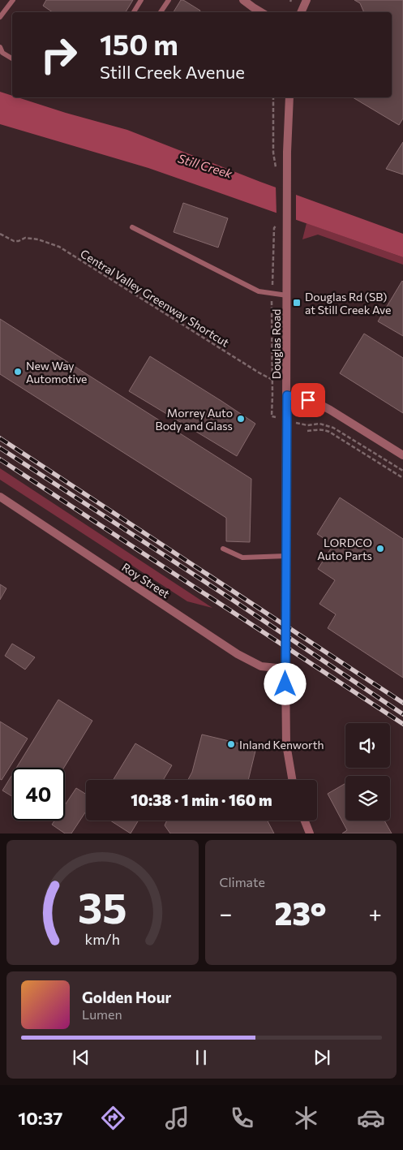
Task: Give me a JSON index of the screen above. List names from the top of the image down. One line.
{"streets":{"street":["Douglas Road","Roy Street"],"path":["Central Valley Greenway Shortcut"]},"crossings":[["Douglas Road","Roy Street"]],"water":["Still Creek"],"places":{"transit":["Douglas Rd (SB) at Still Creek Ave"],"other":["New Way Automotive","Morrey Auto Body and Glass","LORDCO Auto Parts","Inland Kenworth"]},"page":{"turn":["150 m","Still Creek Avenue"],"limit":"40","trip":"10:38 · 1 min · 160 m","tile":"Climate","heat":["−","23°","+"],"song":["Golden Hour","Lumen"],"tabs":"10:37","gauge":["35","km/h"]}}
